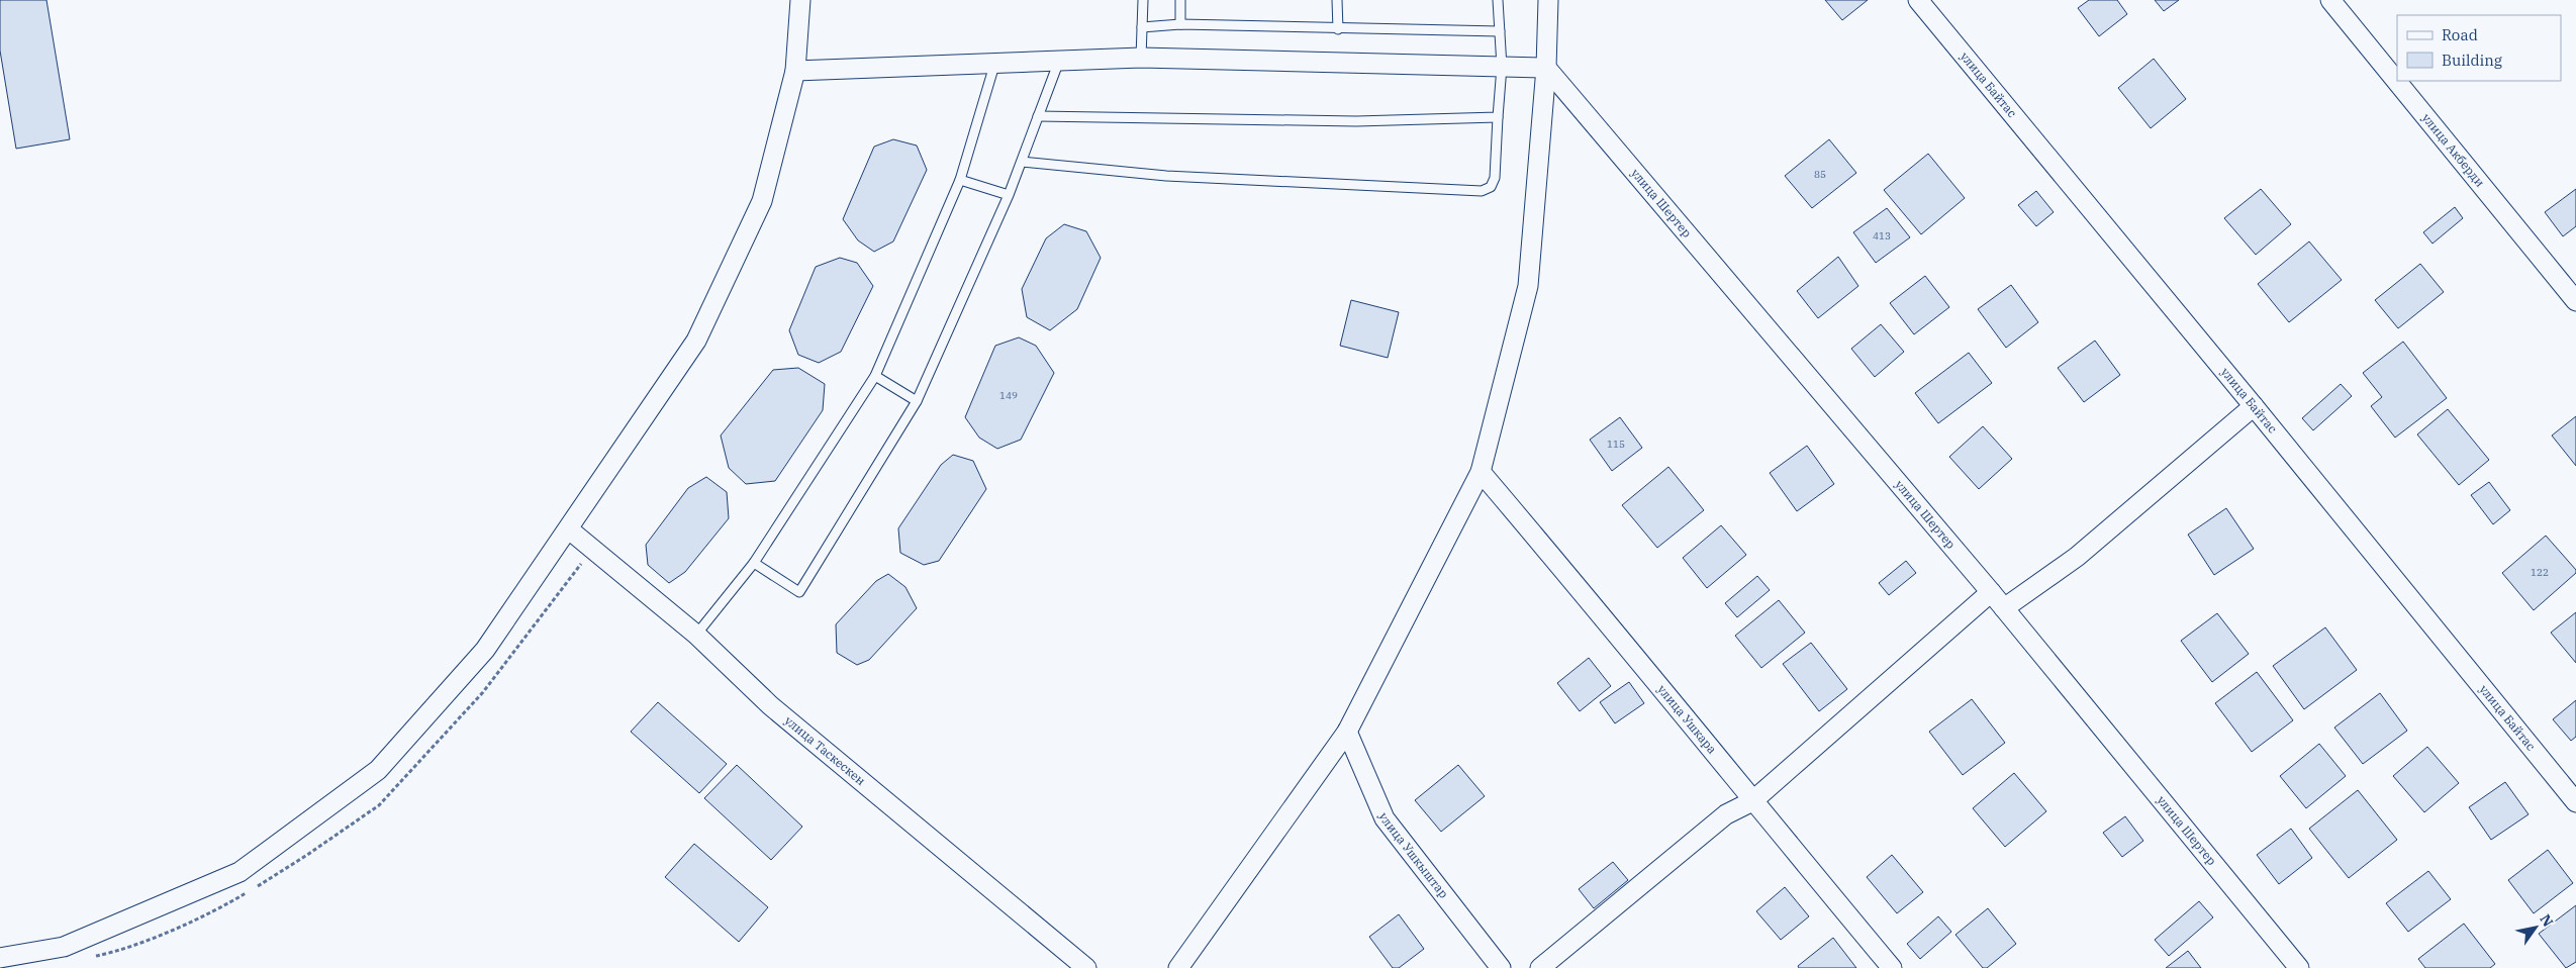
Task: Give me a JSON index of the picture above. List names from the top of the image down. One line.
{"streets":{"street":["улица Байтас","улица Акберди","улица Шертер","улица Ушкара","улица Таскескен","улица Ушкыштар"]},"house_numbers":["85","413","149","115","122"],"legend":["Road","Building"],"north":"top right"}
